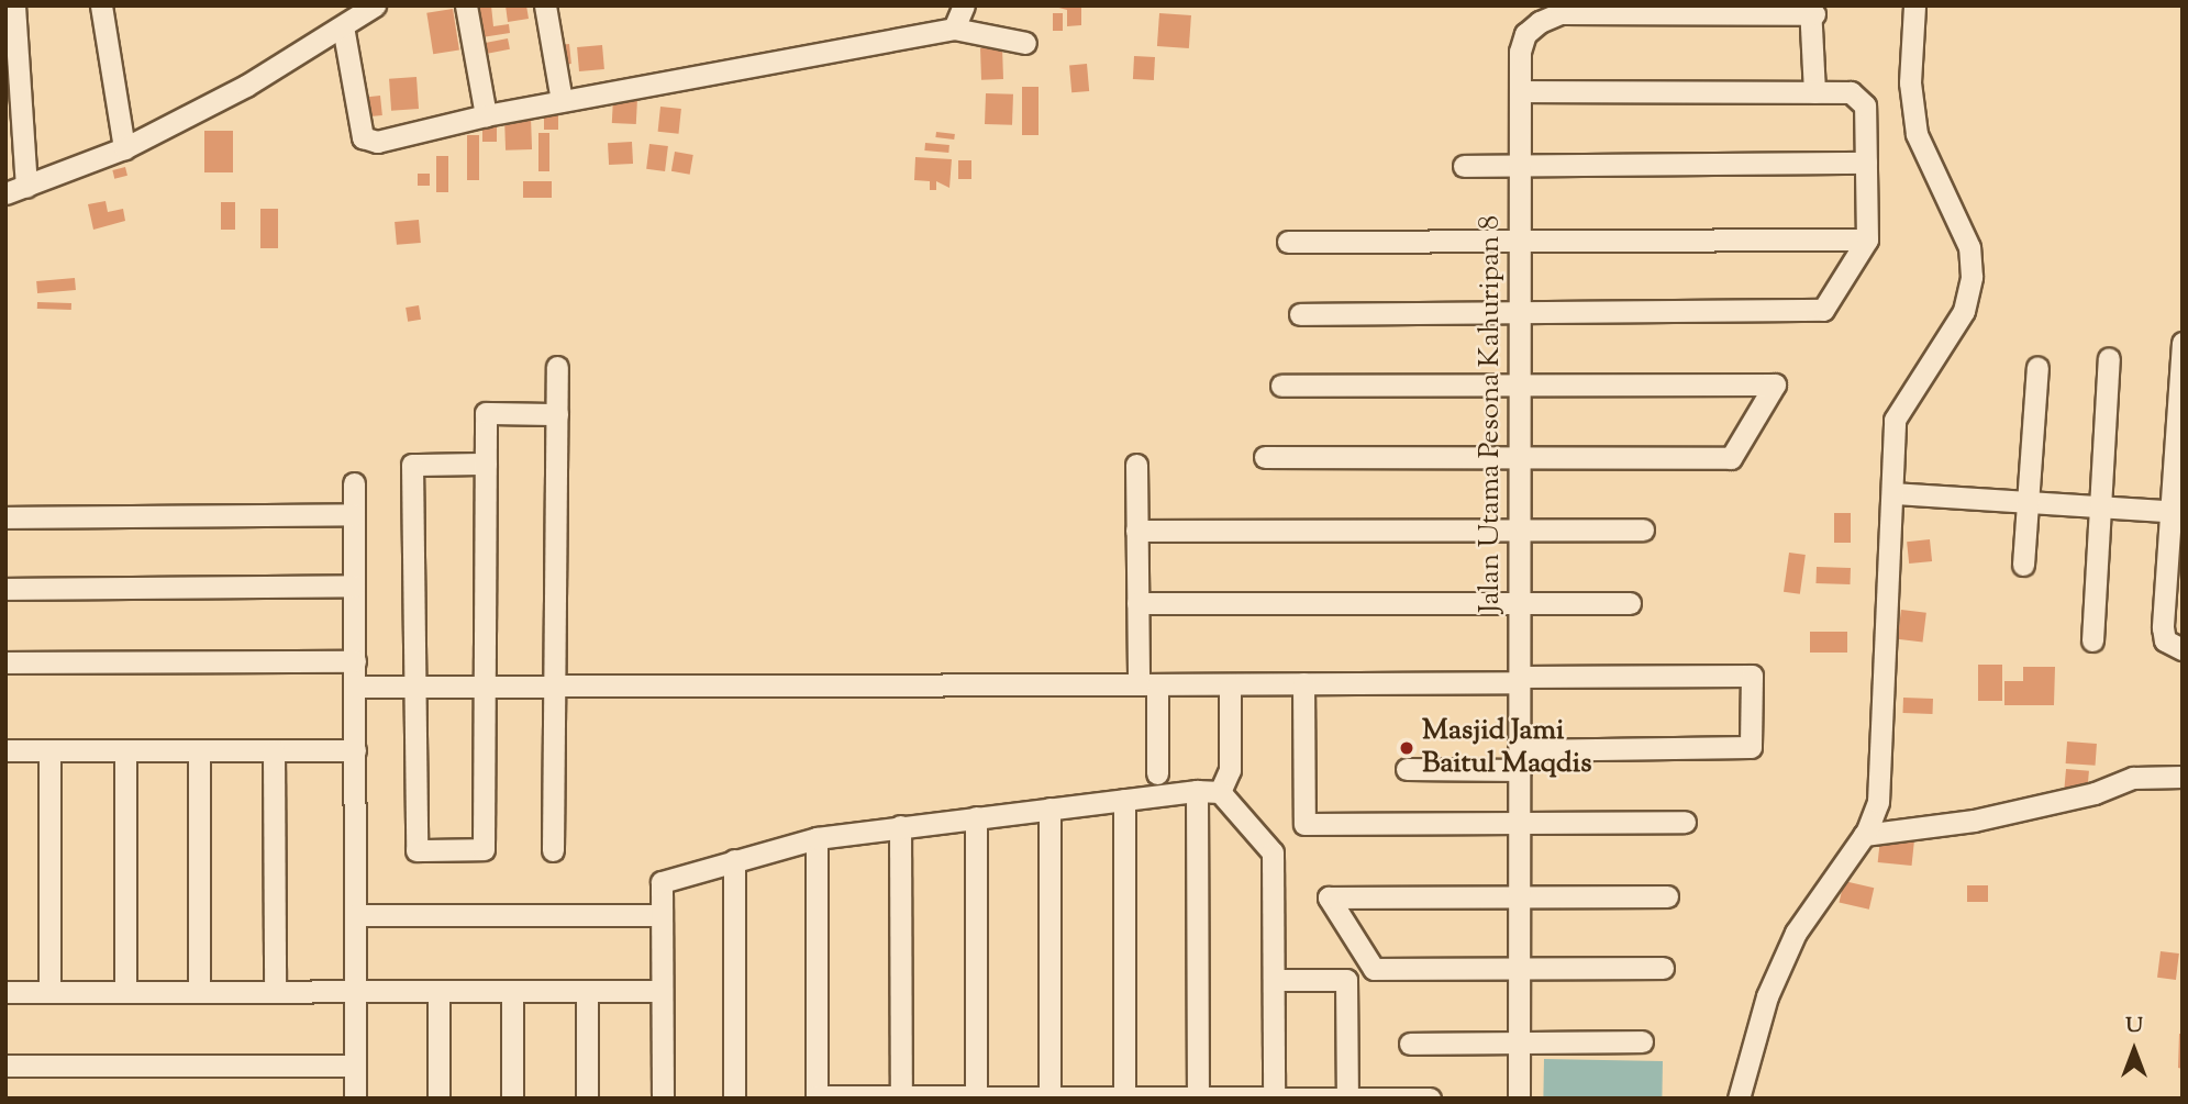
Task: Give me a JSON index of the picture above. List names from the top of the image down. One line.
{"streets":{"street":["Jalan Utama Pesona Kahuripan 8"]},"places":["Masjid Jami Baitul Maqdis"],"north":"top"}
